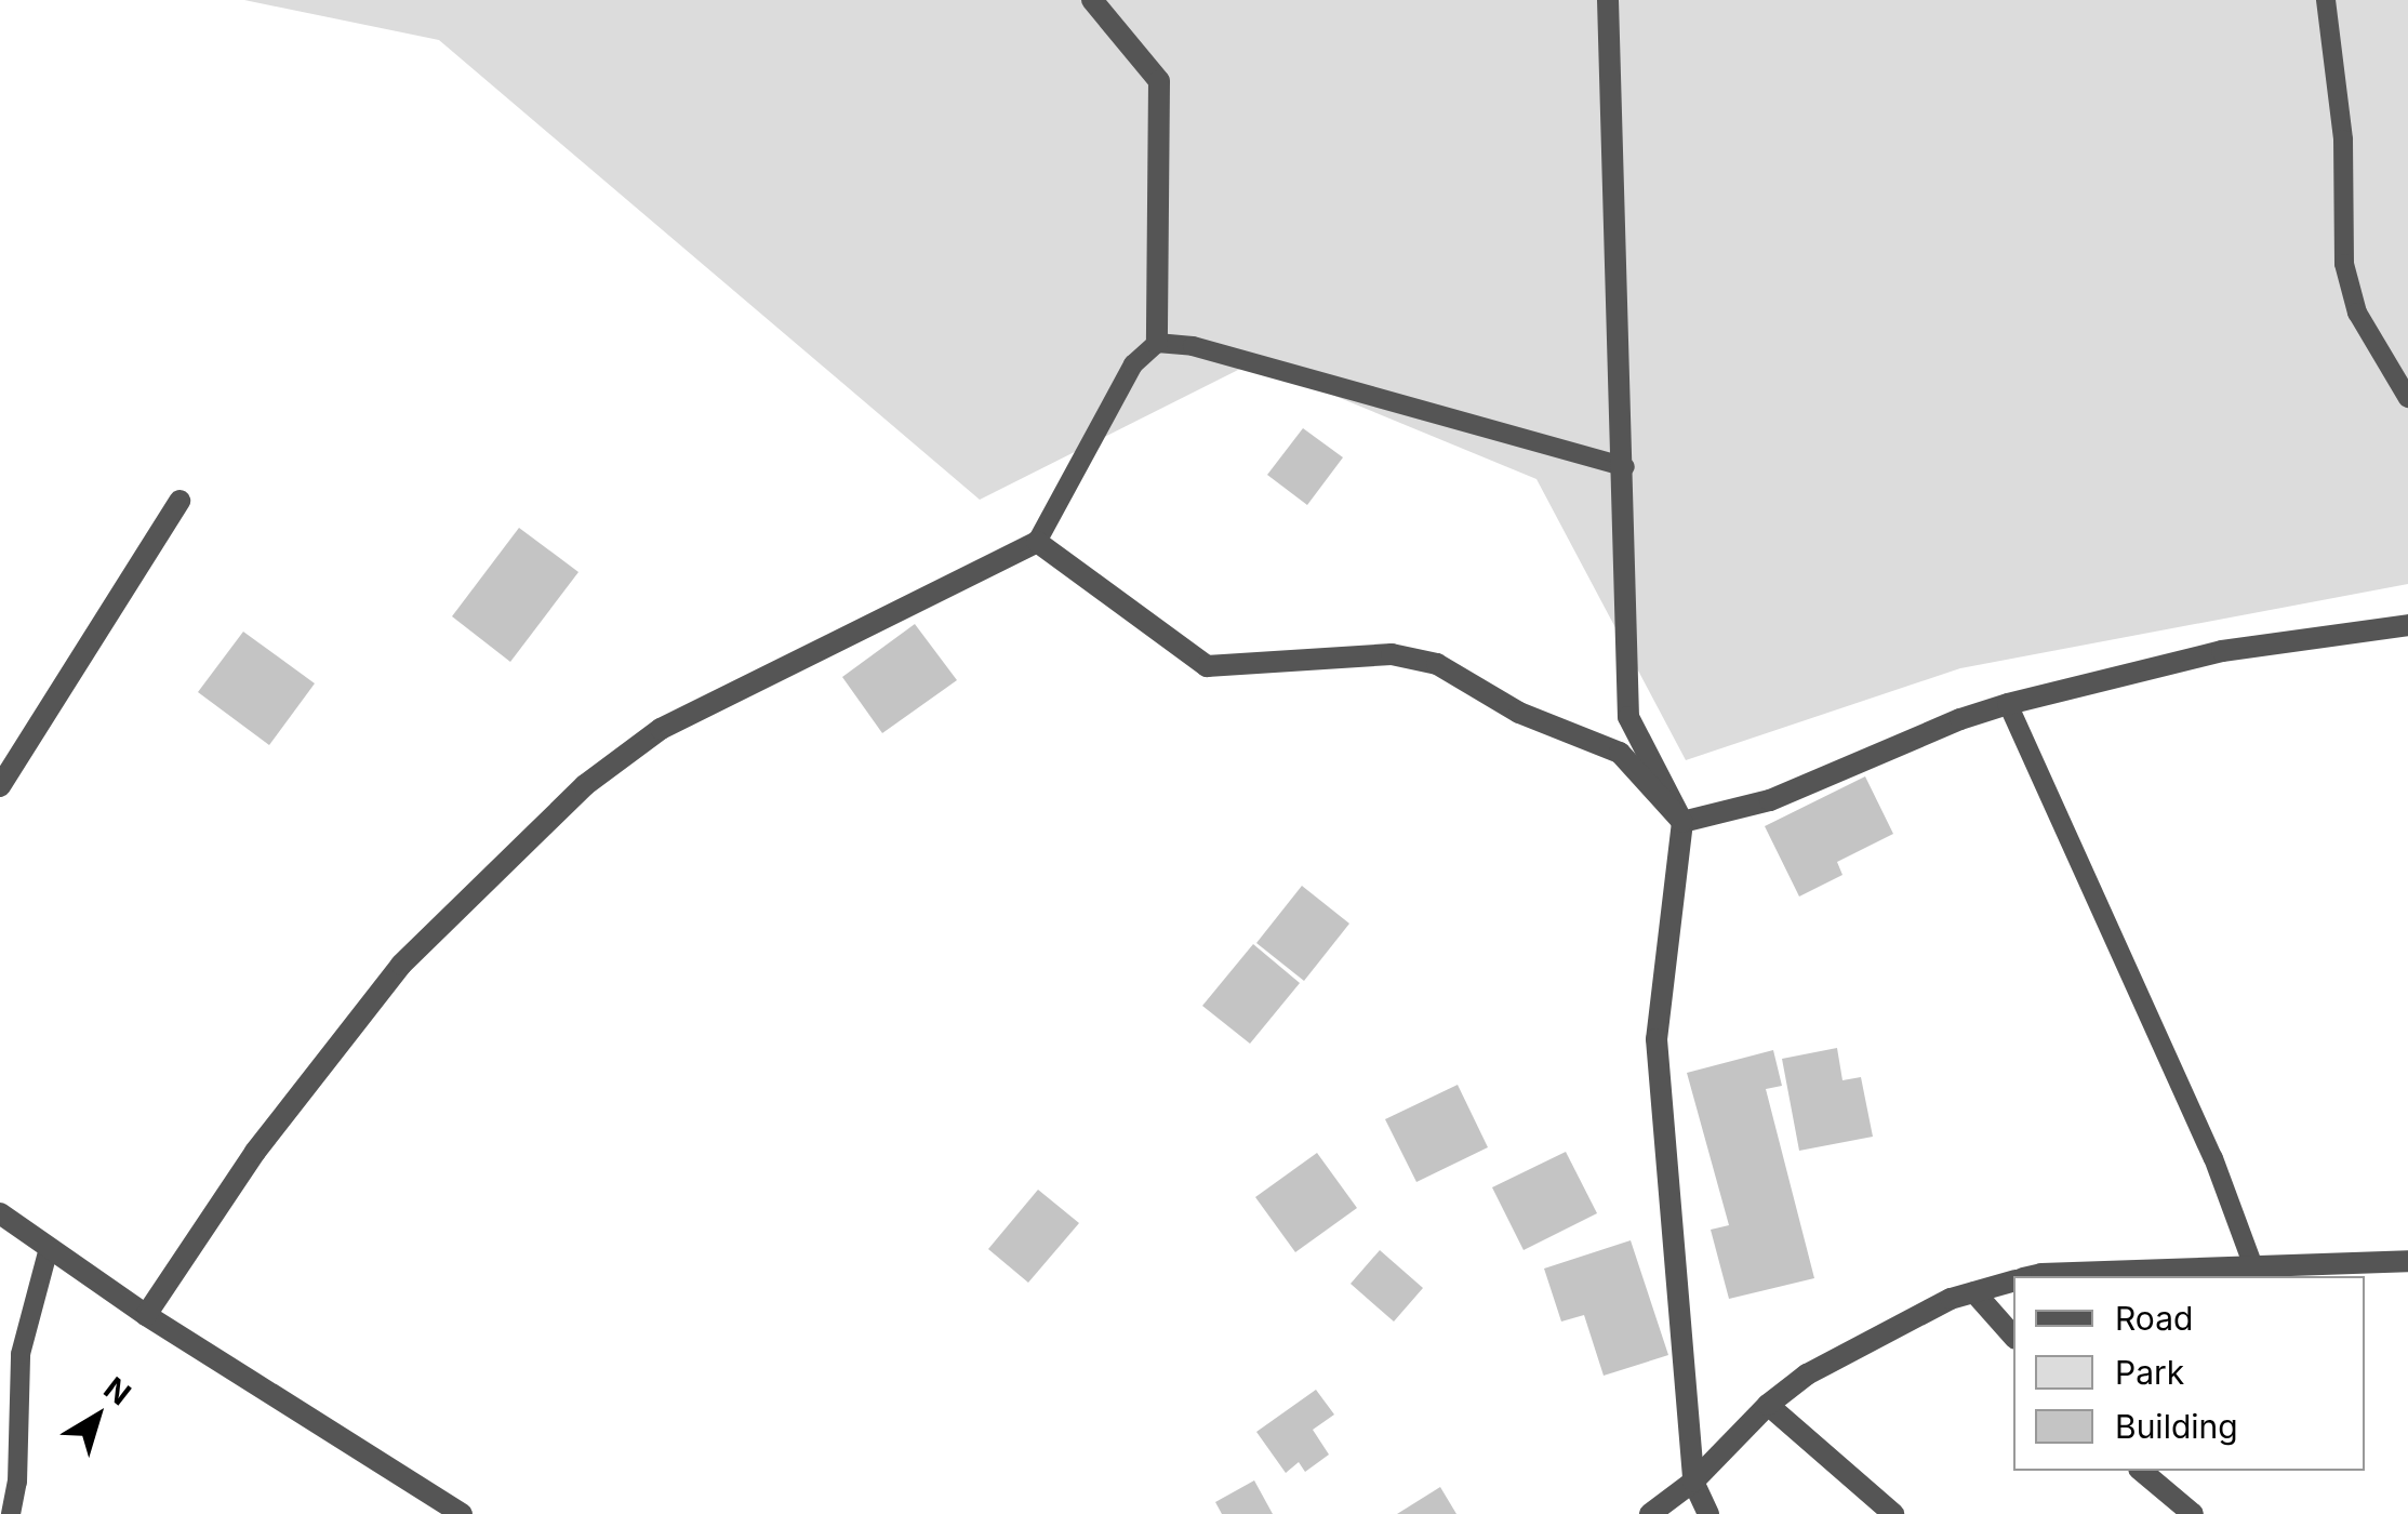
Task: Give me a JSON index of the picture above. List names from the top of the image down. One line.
{"legend":["Road","Park","Building"],"north":"top right"}
